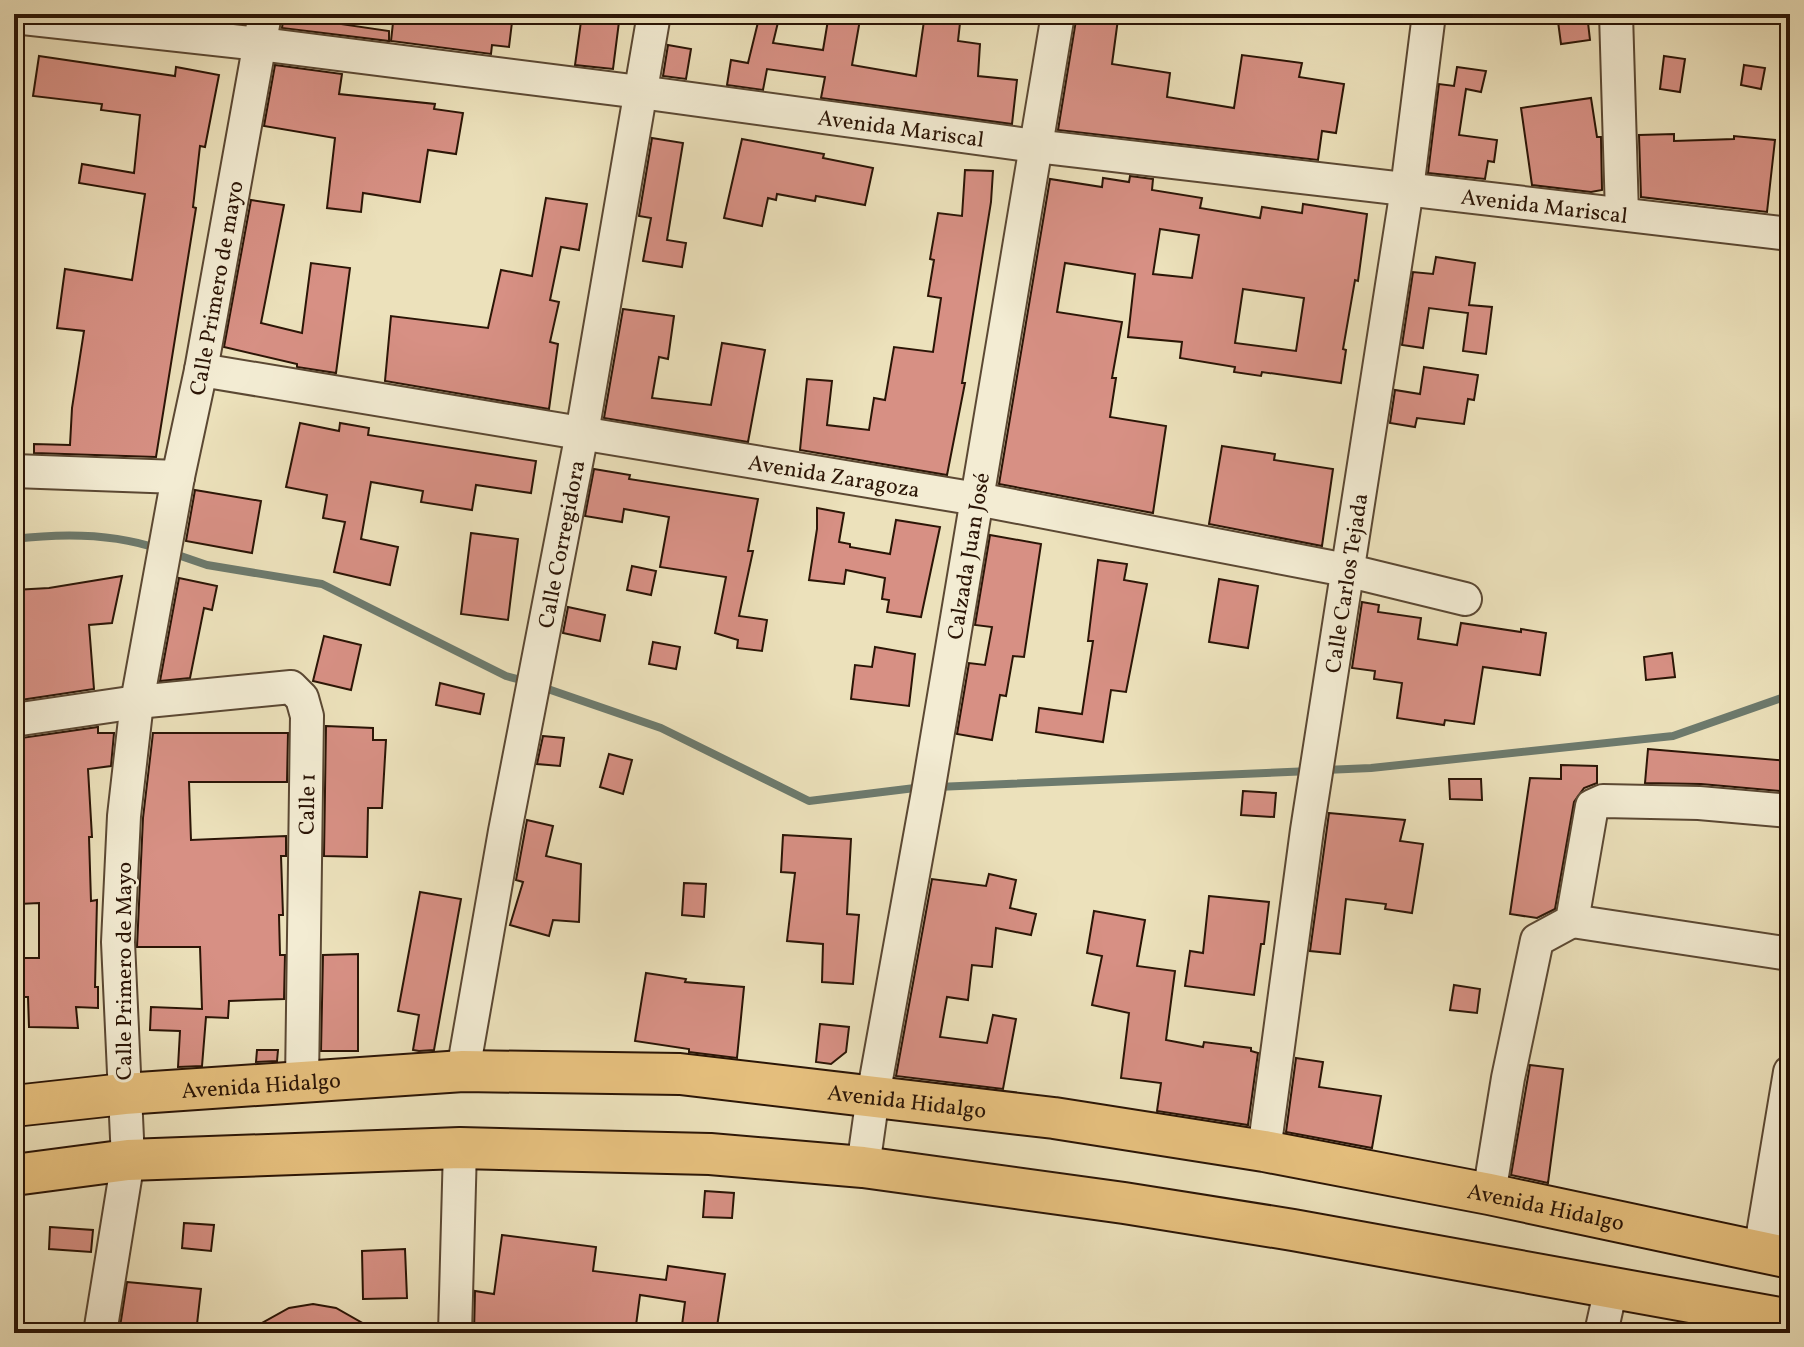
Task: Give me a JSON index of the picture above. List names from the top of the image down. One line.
{"streets":{"main road":["Avenida Hidalgo"],"street":["Avenida Mariscal","Calle Primero de mayo","Avenida Zaragoza","Calle Corregidora","Calzada Juan José","Calle Carlos Tejada","Calle 1","Calle Primero de Mayo"]},"crossings":[["Avenida Mariscal","Calle Primero de mayo"],["Avenida Mariscal","Calle Corregidora"],["Avenida Mariscal","Calzada Juan José"],["Avenida Mariscal","Calle Carlos Tejada"],["Calle Primero de mayo","Avenida Zaragoza"],["Calle Primero de mayo","Calle Primero de Mayo"],["Avenida Zaragoza","Calle Corregidora"],["Avenida Zaragoza","Calzada Juan José"],["Avenida Zaragoza","Calle Carlos Tejada"],["Calle Corregidora","Avenida Hidalgo"],["Calzada Juan José","Avenida Hidalgo"],["Calle Carlos Tejada","Avenida Hidalgo"],["Calle 1","Calle Primero de Mayo"],["Calle 1","Avenida Hidalgo"],["Calle Primero de Mayo","Avenida Hidalgo"]]}
